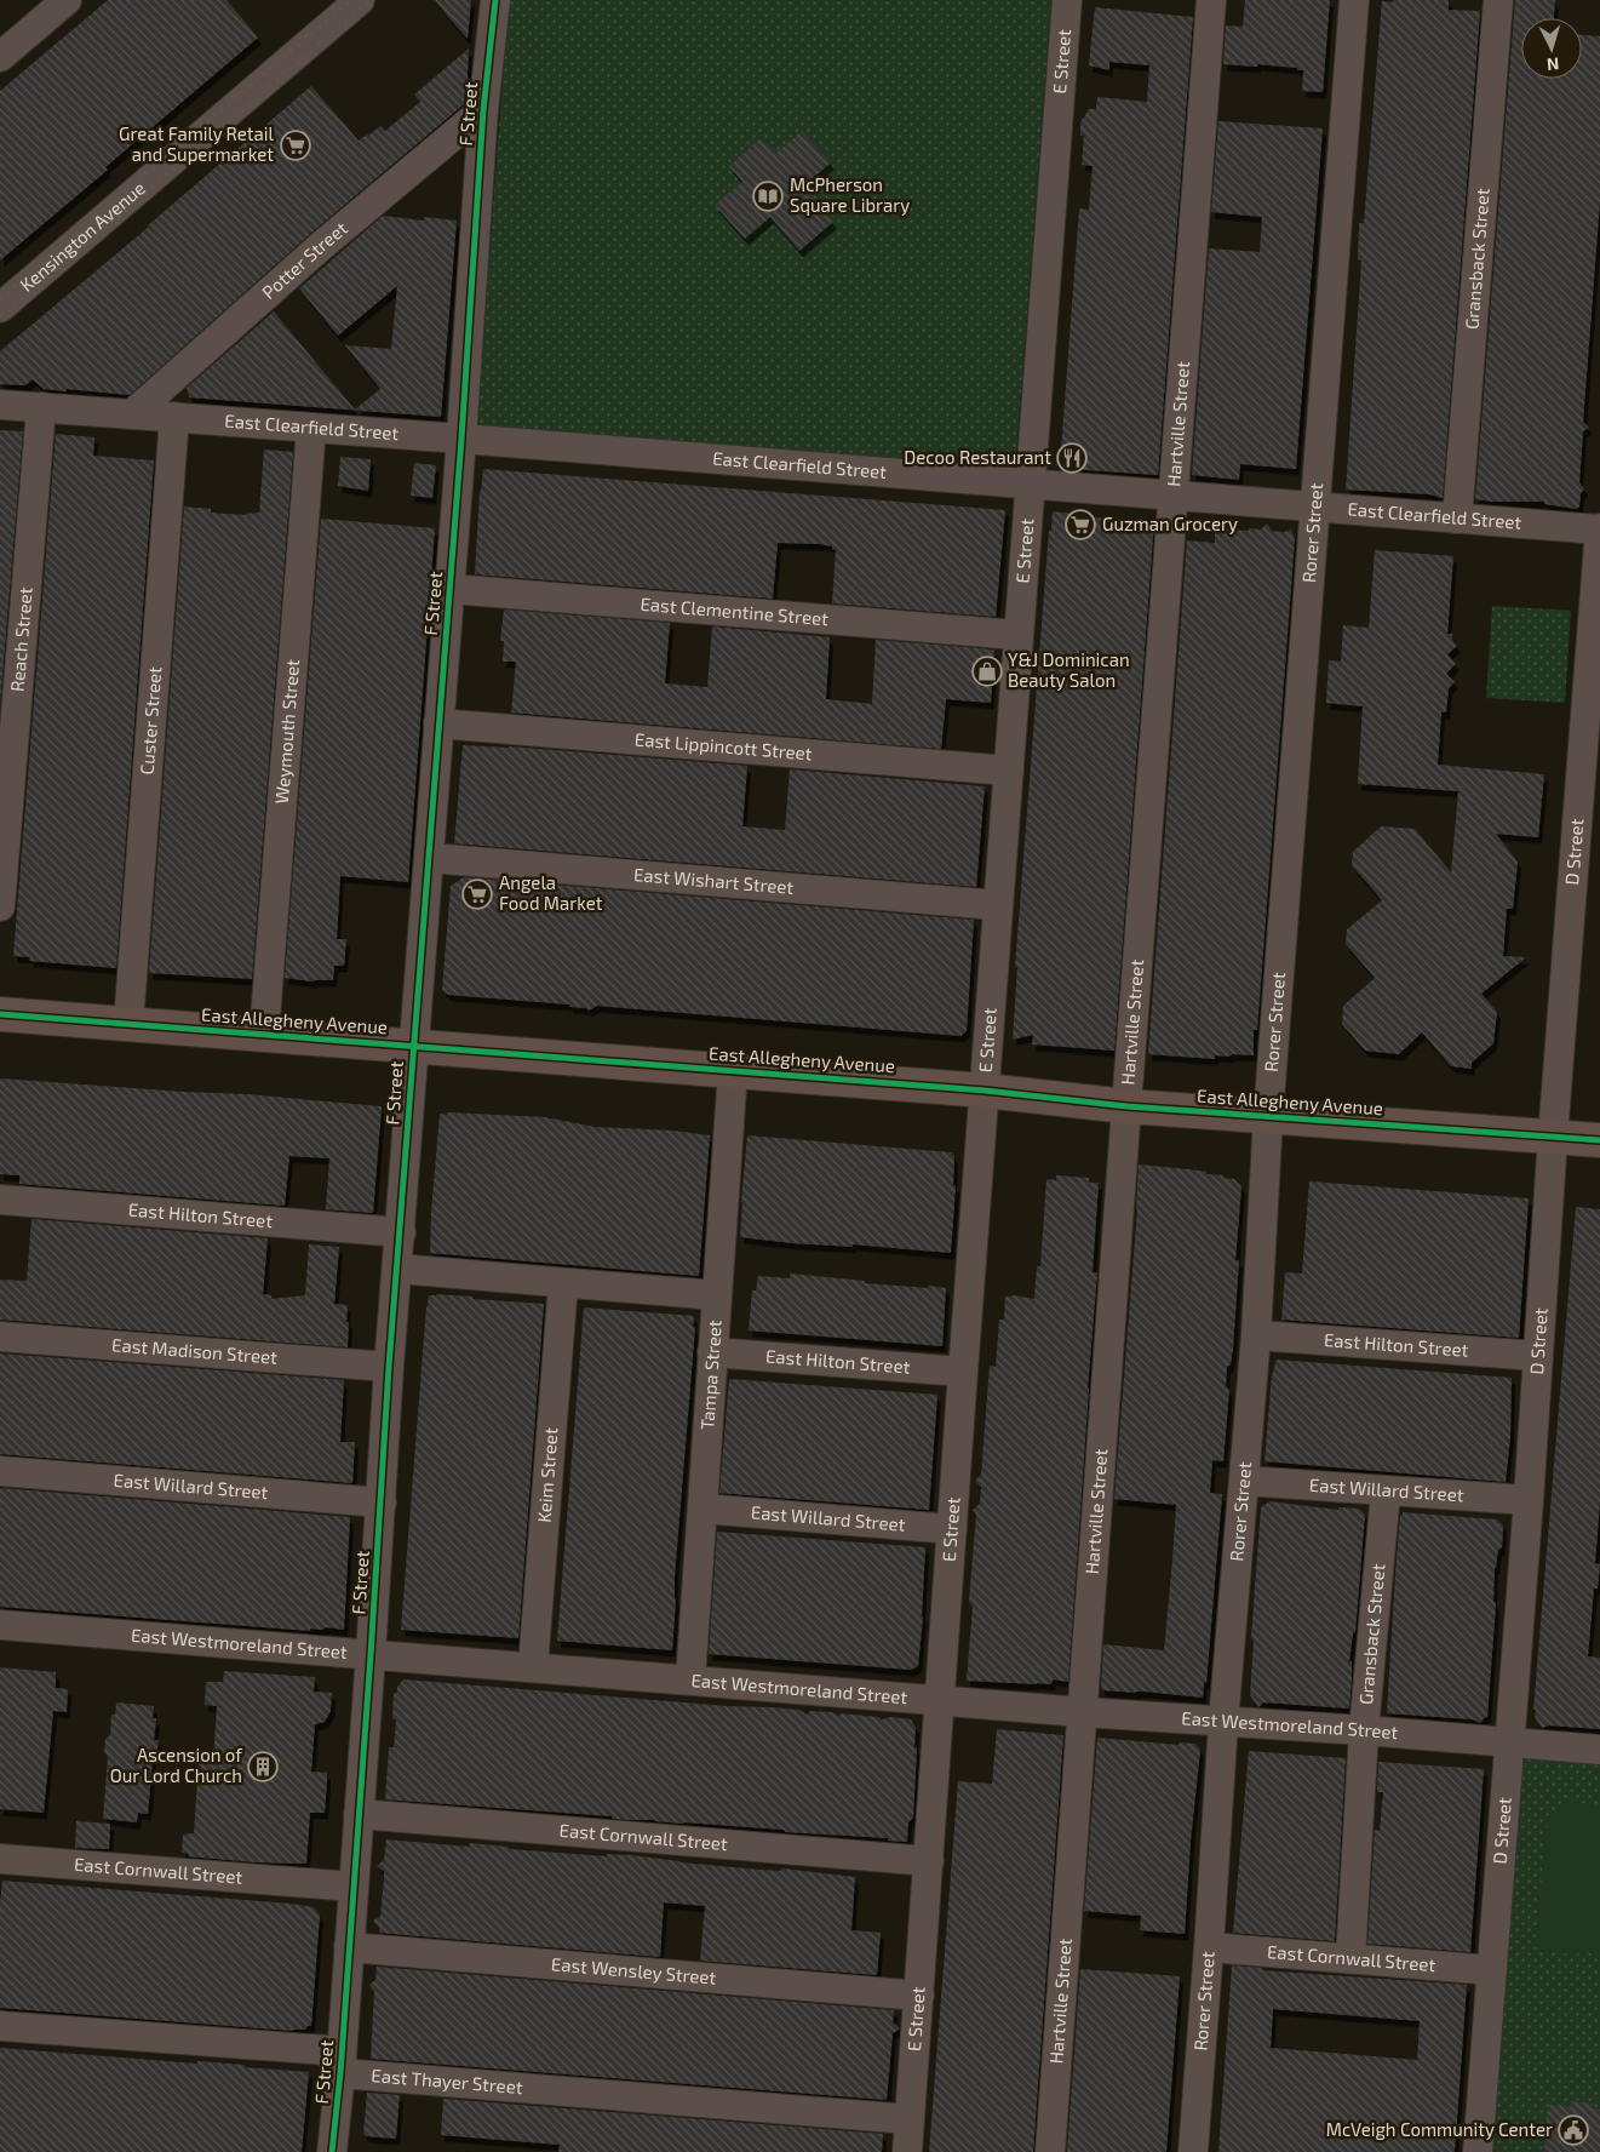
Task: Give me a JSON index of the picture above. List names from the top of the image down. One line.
{"streets":{"main road":["East Allegheny Avenue"],"street":["E Street","F Street","Kensington Avenue","Gransback Street","Potter Street","Hartville Street","East Clearfield Street","Rorer Street","East Clementine Street","Reach Street","Custer Street","Weymouth Street","East Lippincott Street","D Street","East Wishart Street","East Hilton Street","East Madison Street","Tampa Street","Keim Street","East Willard Street","East Westmoreland Street","East Cornwall Street","East Wensley Street","East Thayer Street"]},"crossings":[["E Street","East Clearfield Street"],["E Street","East Clementine Street"],["E Street","East Lippincott Street"],["E Street","East Wishart Street"],["E Street","East Allegheny Avenue"],["E Street","East Hilton Street"],["E Street","East Willard Street"],["E Street","East Westmoreland Street"],["E Street","East Cornwall Street"],["E Street","East Wensley Street"],["E Street","East Thayer Street"],["F Street","Potter Street"],["F Street","East Clearfield Street"],["F Street","East Clementine Street"],["F Street","East Lippincott Street"],["F Street","East Wishart Street"],["F Street","East Allegheny Avenue"],["F Street","East Hilton Street"],["F Street","East Madison Street"],["F Street","East Willard Street"],["F Street","East Westmoreland Street"],["F Street","East Cornwall Street"],["F Street","East Wensley Street"],["F Street","East Thayer Street"],["Gransback Street","East Clearfield Street"],["Gransback Street","East Willard Street"],["Gransback Street","East Westmoreland Street"],["Gransback Street","East Cornwall Street"],["Potter Street","East Clearfield Street"],["Hartville Street","East Clearfield Street"],["Hartville Street","East Allegheny Avenue"],["Hartville Street","East Westmoreland Street"],["East Clearfield Street","Rorer Street"],["East Clearfield Street","Reach Street"],["East Clearfield Street","Custer Street"],["East Clearfield Street","Weymouth Street"],["East Clearfield Street","D Street"],["Rorer Street","East Allegheny Avenue"],["Rorer Street","East Hilton Street"],["Rorer Street","East Willard Street"],["Rorer Street","East Westmoreland Street"],["Rorer Street","East Cornwall Street"],["Custer Street","East Allegheny Avenue"],["Weymouth Street","East Allegheny Avenue"],["D Street","East Allegheny Avenue"],["D Street","East Hilton Street"],["D Street","East Willard Street"],["D Street","East Westmoreland Street"],["D Street","East Cornwall Street"],["East Allegheny Avenue","Tampa Street"],["East Hilton Street","Tampa Street"],["Tampa Street","East Willard Street"],["Tampa Street","East Westmoreland Street"],["Keim Street","East Westmoreland Street"]],"places":{"supermarket":["Great Family Retail and Supermarket","Guzman Grocery","Angela Food Market"],"library":["McPherson Square Library"],"restaurant":["Decoo Restaurant"],"shop":["Y&J Dominican Beauty Salon"],"building":["Ascension of Our Lord Church"],"public building":["McVeigh Community Center"]},"north":"bottom"}
